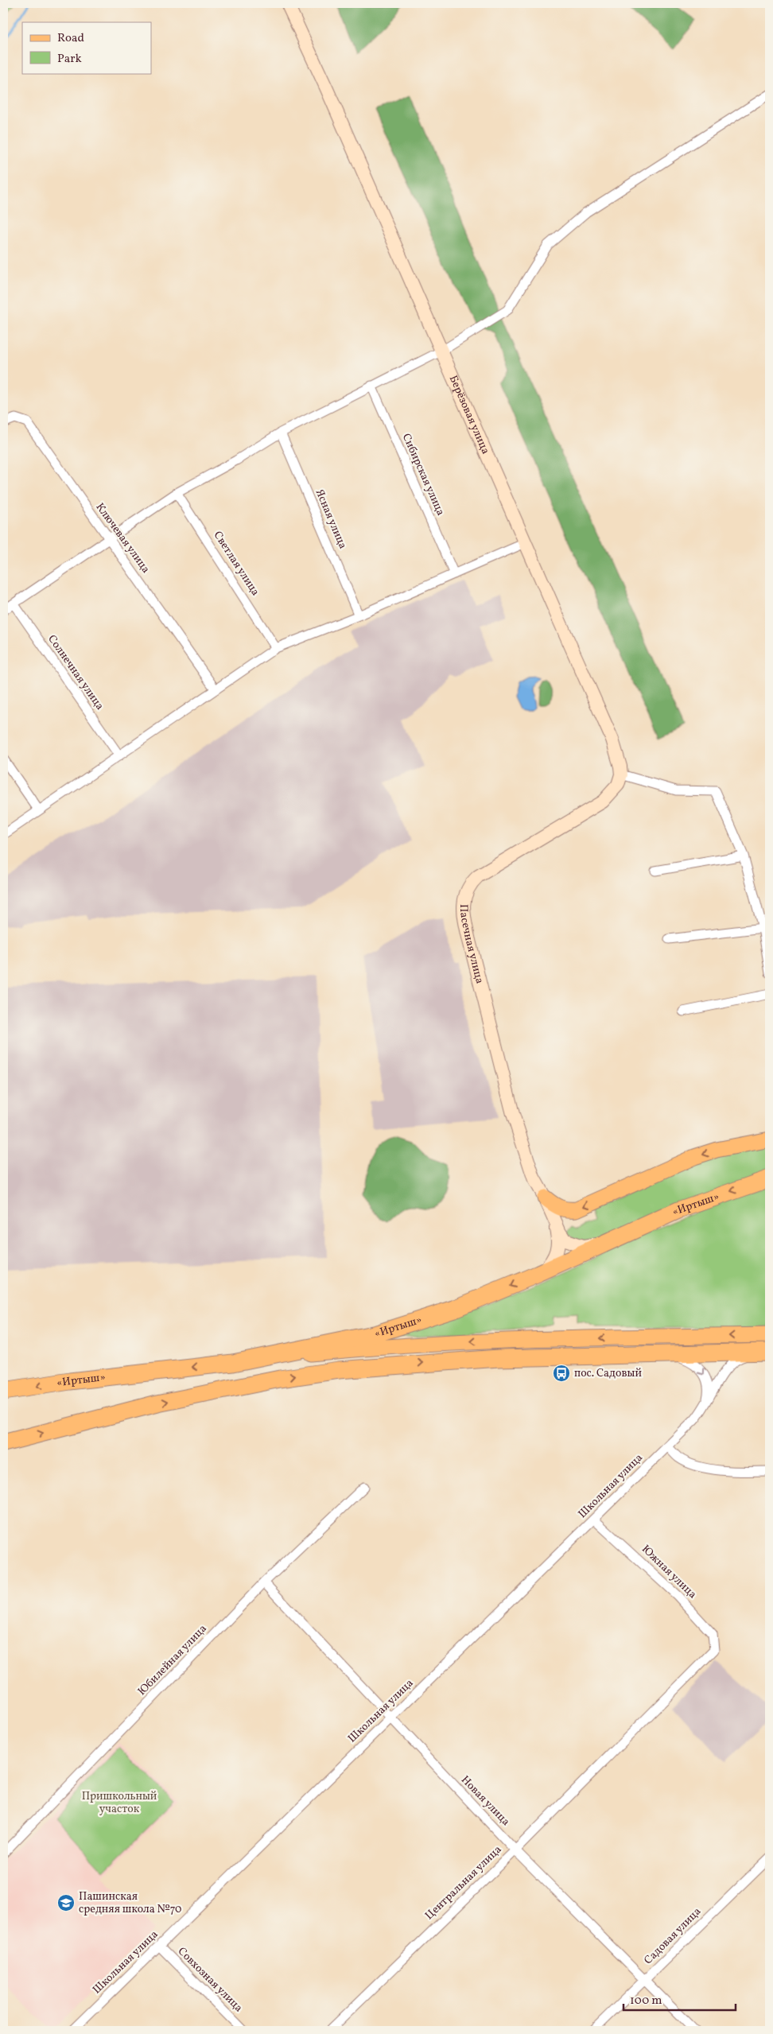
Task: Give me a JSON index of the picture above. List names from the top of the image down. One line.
{"streets":{"highway":["«Иртыш»"],"main road":["Берёзовая улица","Пасечная улица"],"street":["Сибирская улица","Ясная улица","Ключевая улица","Светлая улица","Солнечная улица","Школьная улица","Южная улица","Юбилейная улица","Новая улица","Центральная улица","Садовая улица","Совхозная улица"]},"crossings":[["Берёзовая улица","Пасечная улица"],["Школьная улица","Южная улица"],["Школьная улица","Новая улица"],["Школьная улица","Совхозная улица"],["Южная улица","Центральная улица"],["Юбилейная улица","Новая улица"],["Новая улица","Центральная улица"],["Новая улица","Садовая улица"]],"parks":["Пришкольный участок"],"places":{"bus stop":["пос. Садовый"],"school or university":["Пашинская средняя школа №70"]},"legend":["Road","Park"],"scale_bar":"100 m"}
